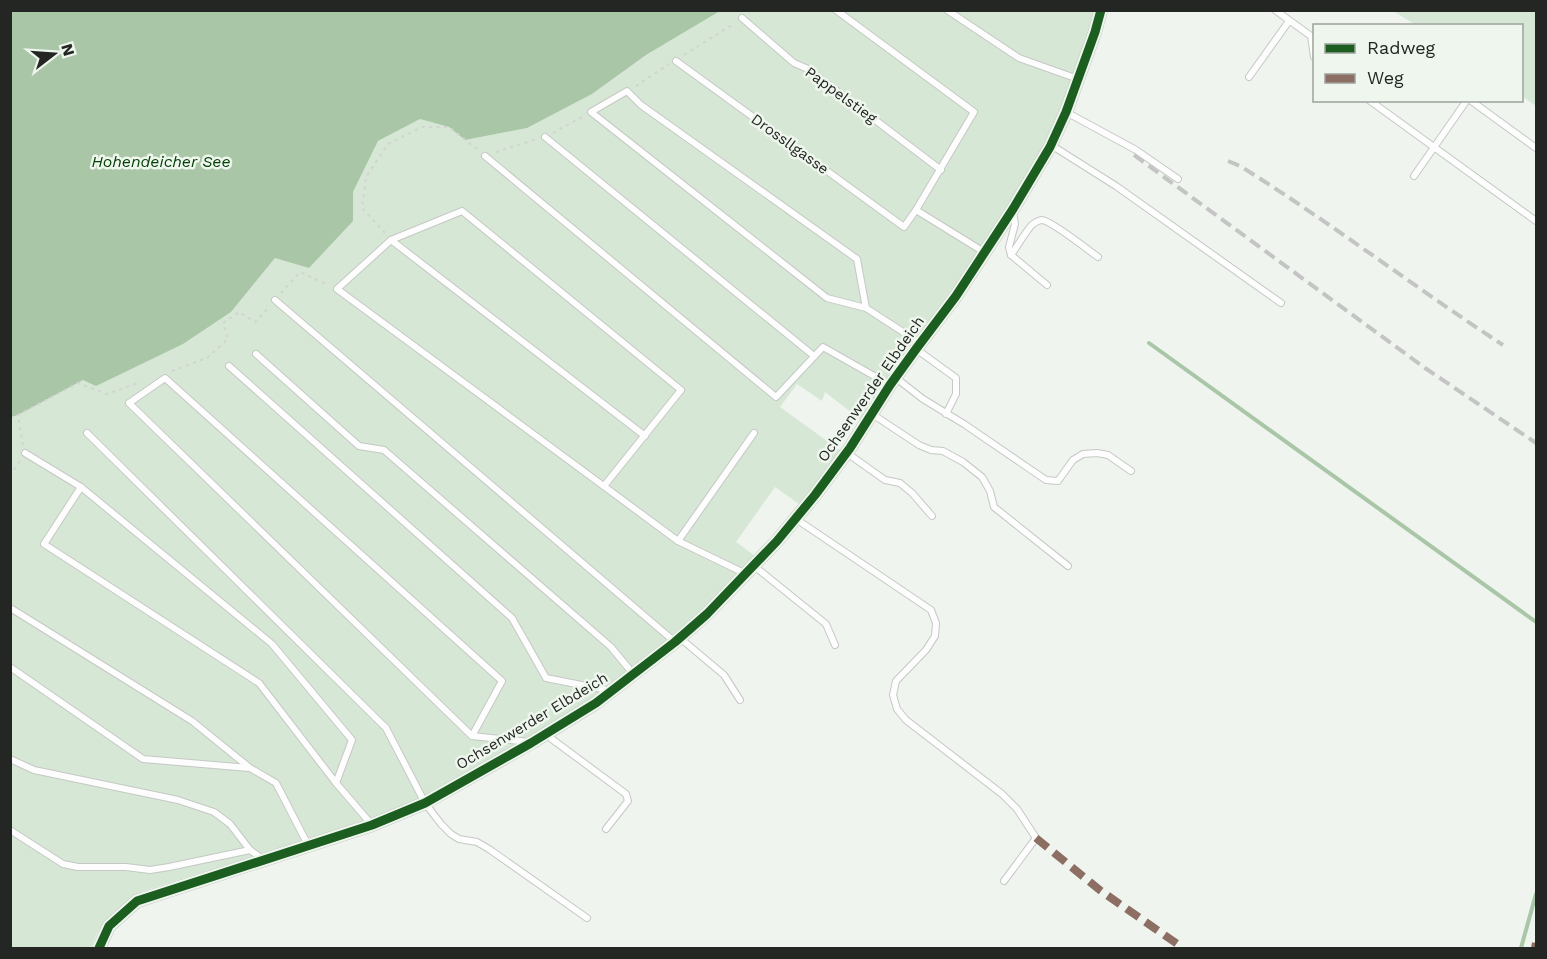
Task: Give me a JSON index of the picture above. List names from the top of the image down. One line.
{"streets":{"street":["Ochsenwerder Elbdeich"],"lane":["Pappelstieg","Drossllgasse"]},"water":["Hohendeicher See"],"legend":["Radweg","Weg"],"north":"right"}
